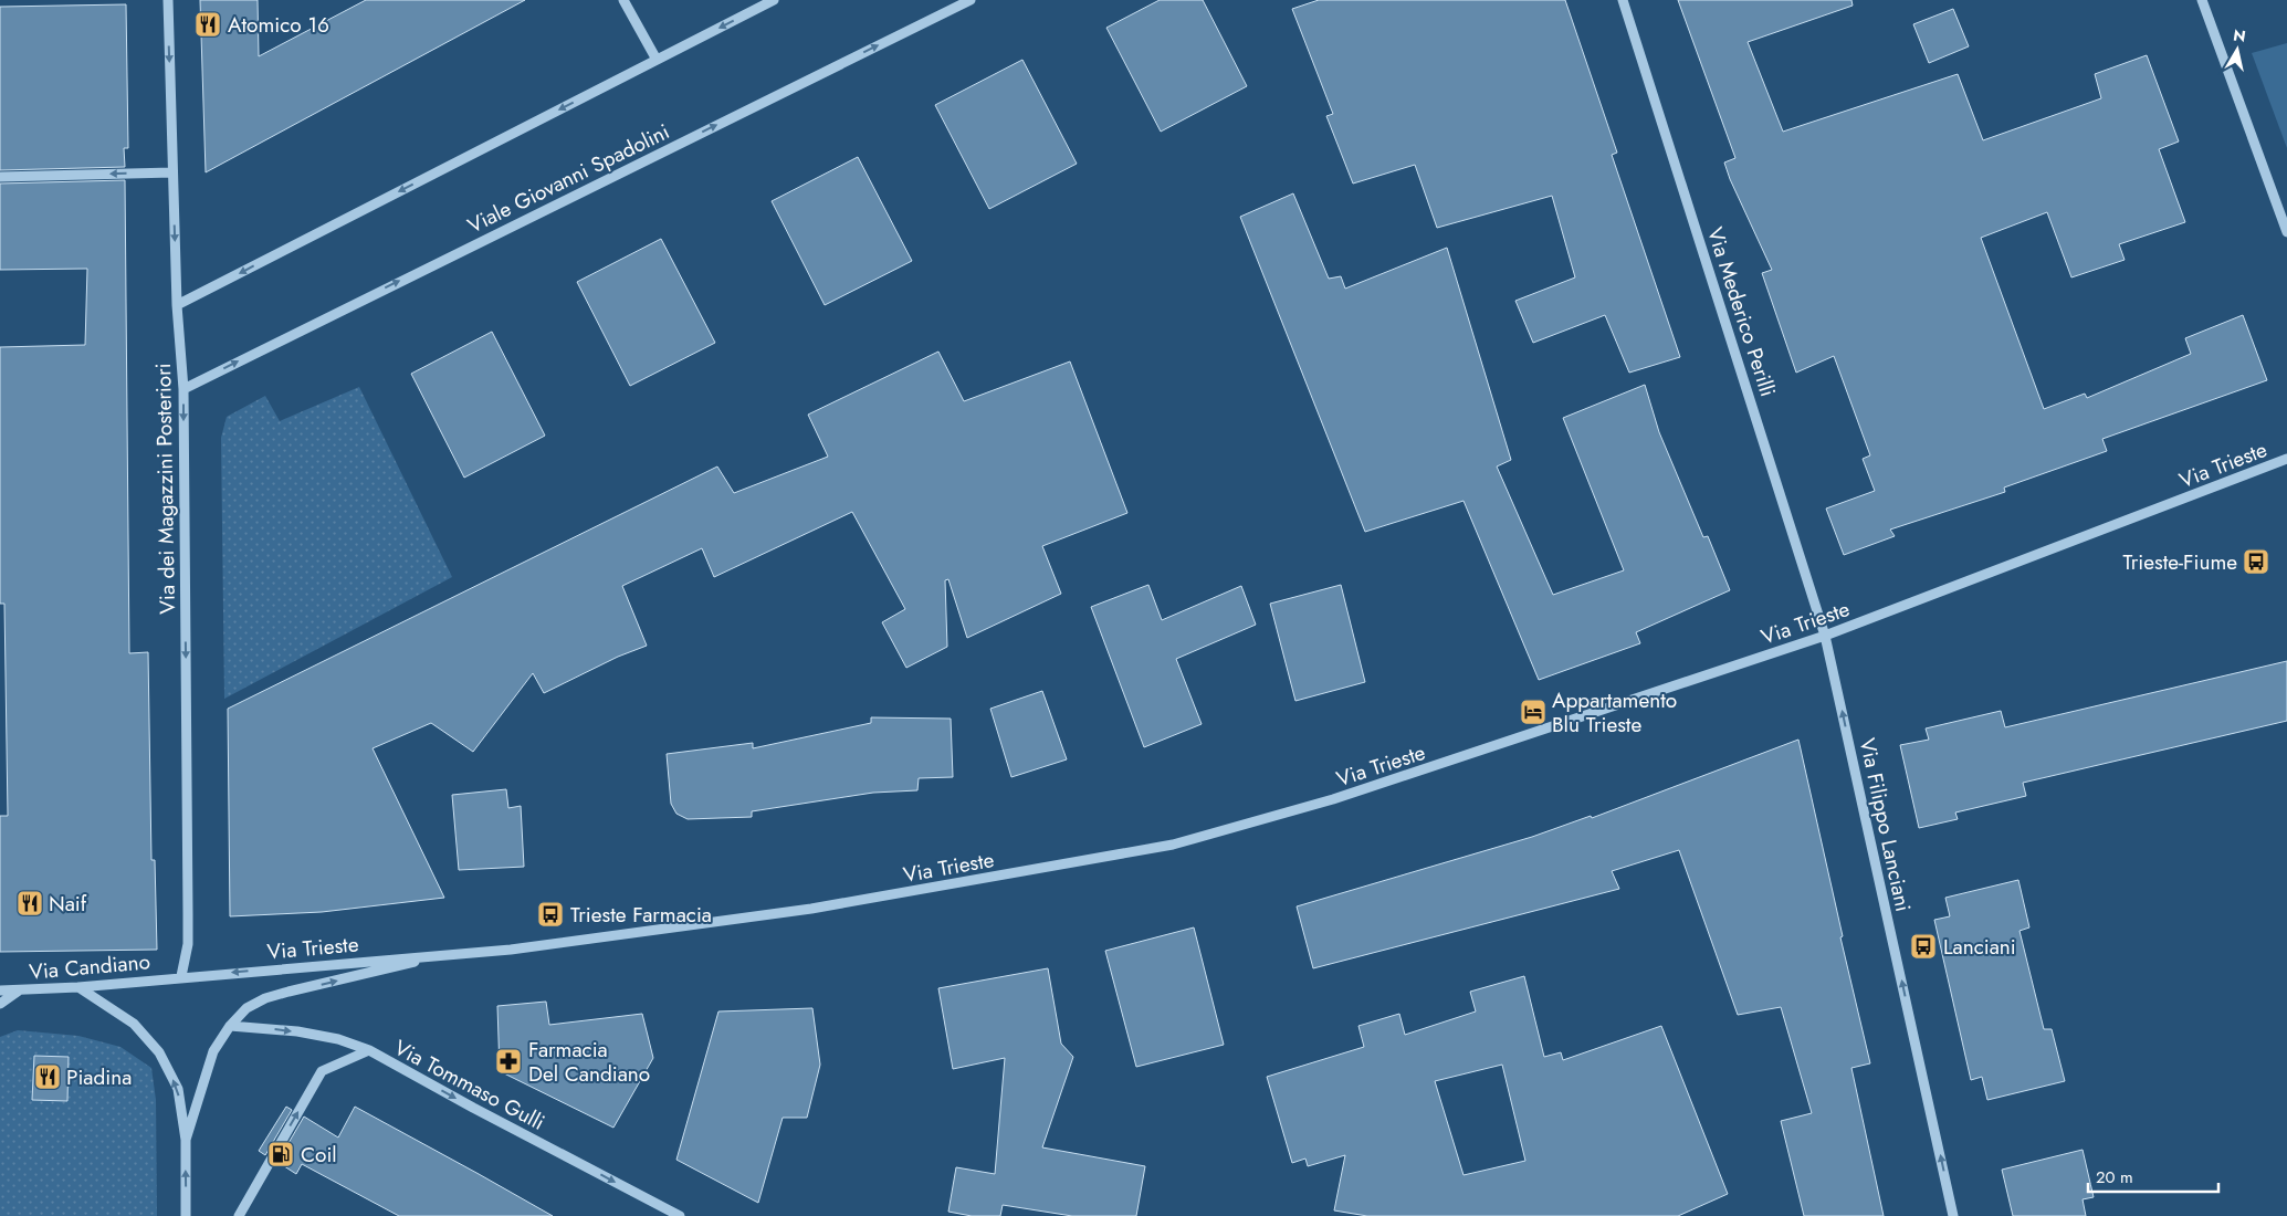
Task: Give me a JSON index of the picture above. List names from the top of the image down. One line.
{"streets":{"street":["Viale Giovanni Spadolini","Via Mederico Perilli","Via Trieste","Via dei Magazzini Posteriori","Via Filippo Lanciani","Via Candiano","Via Tommaso Gulli"]},"crossings":[["Viale Giovanni Spadolini","Via dei Magazzini Posteriori"],["Via Mederico Perilli","Via Trieste"],["Via Mederico Perilli","Via Filippo Lanciani"],["Via Trieste","Via dei Magazzini Posteriori"],["Via Trieste","Via Filippo Lanciani"],["Via Trieste","Via Candiano"],["Via Trieste","Via Tommaso Gulli"],["Via dei Magazzini Posteriori","Via Candiano"]],"one_way":["Via dei Magazzini Posteriori","Via Filippo Lanciani","Via Tommaso Gulli"],"places":{"restaurant":["Atomico 16","Naif","Piadina"],"bus stop":["Trieste-Fiume","Trieste Farmacia","Lanciani"],"hotel":["Appartamento Blu Trieste"],"pharmacy":["Farmacia Del Candiano"],"fuel station":["Coil"]},"scale_bar":"20 m","north":"top"}
